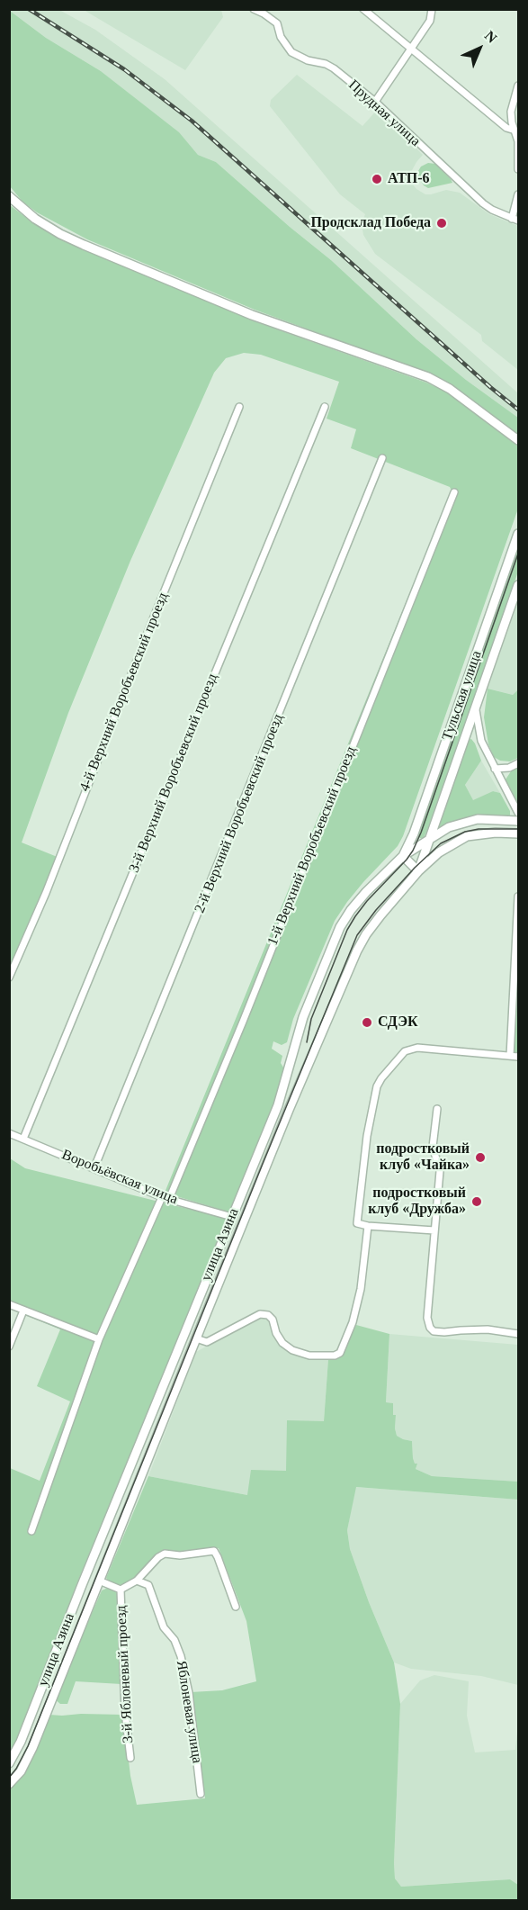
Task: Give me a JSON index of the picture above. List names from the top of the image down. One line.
{"streets":{"street":["Прудная улица","4-й Верхний Воробъевский проезд","Тульская улица","3-й Верхний Воробъевский проезд","2-й Верхний Воробъевский проезд","1-й Верхний Воробъевский проезд","Воробьёвская улица","улица Азина","3-й Яблоневый проезд","Яблоневая улица"]},"crossings":[["Тульская улица","улица Азина"],["3-й Верхний Воробъевский проезд","Воробьёвская улица"],["2-й Верхний Воробъевский проезд","Воробьёвская улица"],["1-й Верхний Воробъевский проезд","Воробьёвская улица"],["Воробьёвская улица","улица Азина"]],"places":["АТП-6","Продсклад Победа","СДЭК","подростковый клуб «Чайка»","подростковый клуб «Дружба»"],"north":"top right"}
